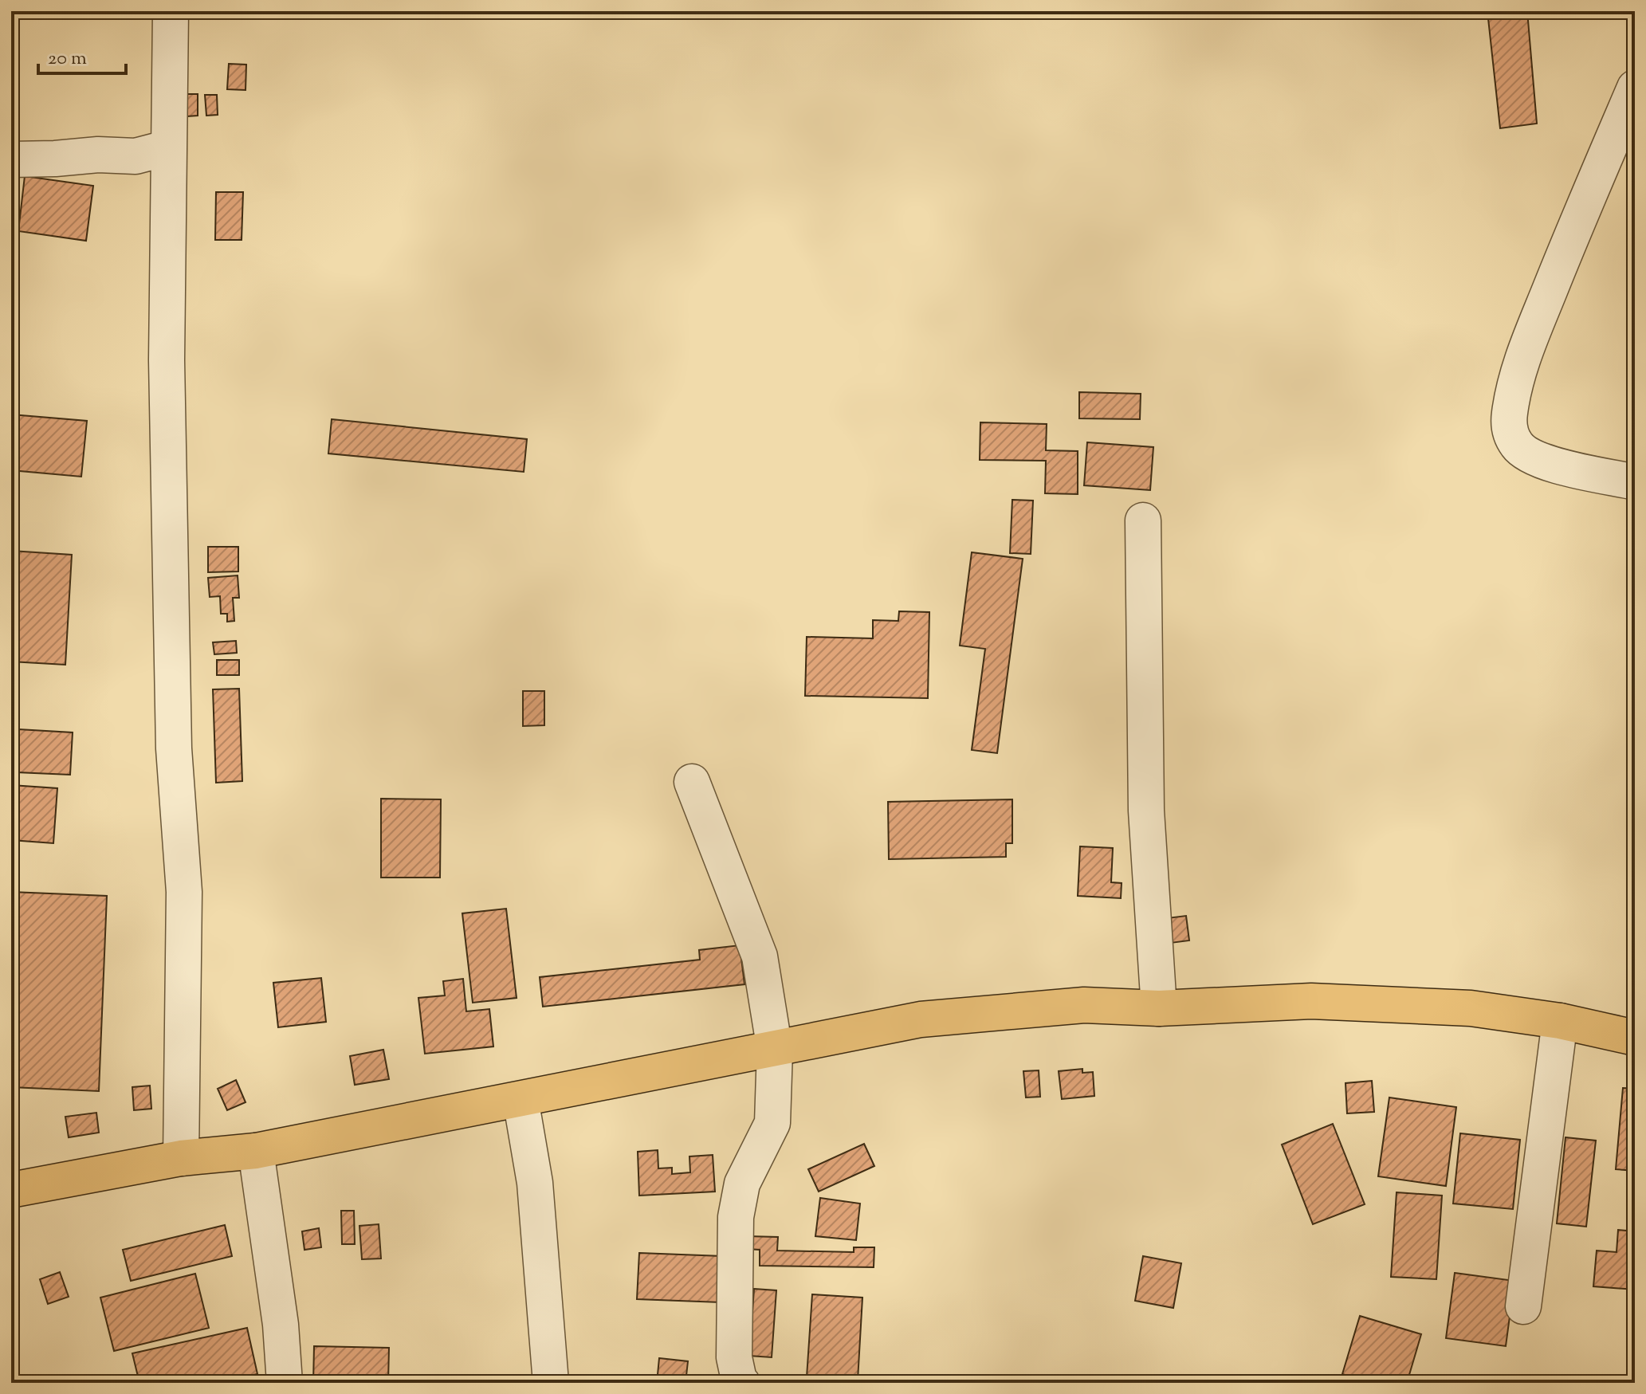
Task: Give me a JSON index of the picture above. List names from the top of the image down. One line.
{"scale_bar":"20 m"}
